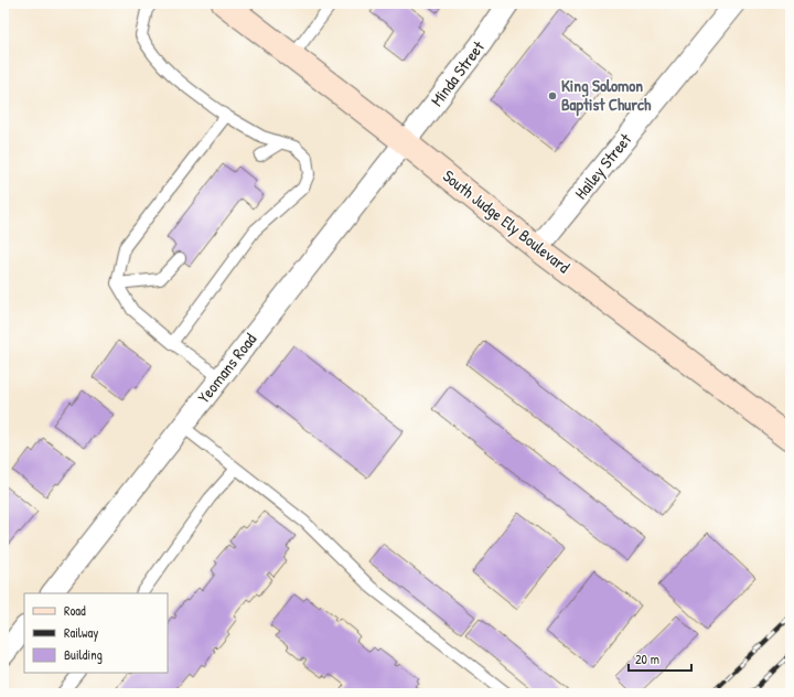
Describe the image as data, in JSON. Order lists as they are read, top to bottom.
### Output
{
  "streets": {
    "main road": ["South Judge Ely Boulevard"],
    "street": ["Minda Street", "Hailey Street", "Yeomans Road"]
  },
  "crossings": [
    ["Minda Street", "South Judge Ely Boulevard"],
    ["Minda Street", "Yeomans Road"],
    ["Hailey Street", "South Judge Ely Boulevard"],
    ["South Judge Ely Boulevard", "Yeomans Road"]
  ],
  "places": ["King Solomon Baptist Church"],
  "legend": ["Road", "Railway", "Building"],
  "scale_bar": "20 m"
}
